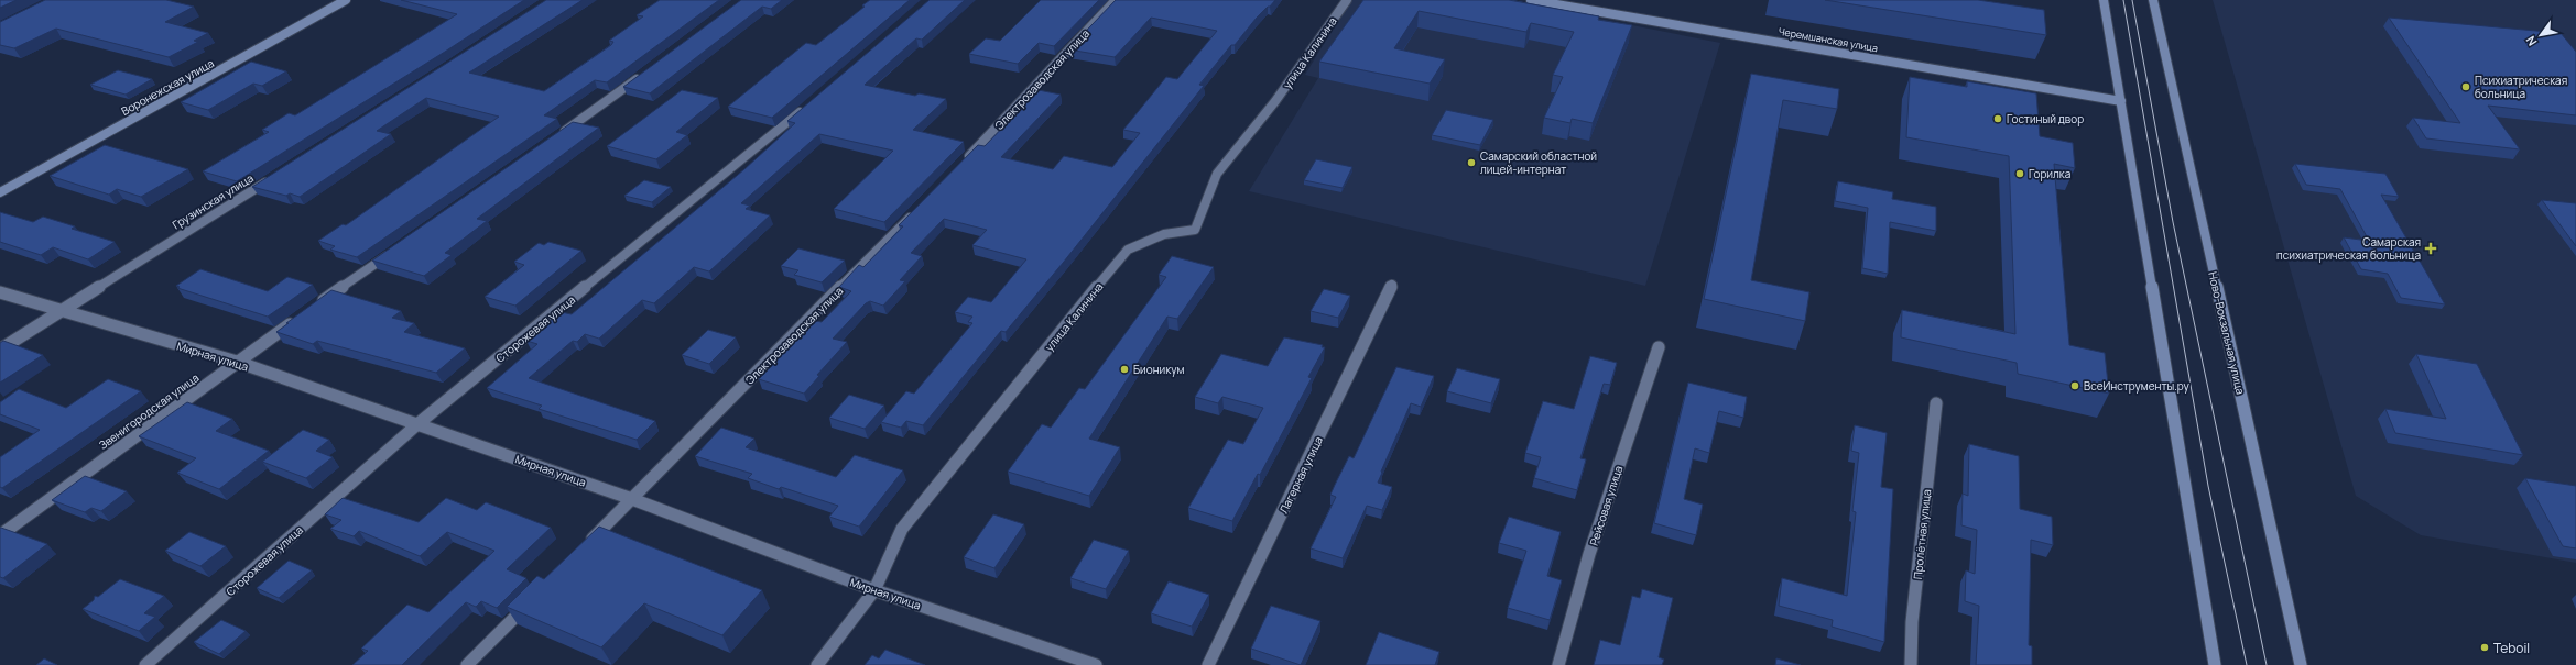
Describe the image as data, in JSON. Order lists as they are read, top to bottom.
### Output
{
  "streets": {
    "main road": ["Черемшанская улица", "Воронежская улица", "Ново-Вокзальная улица"],
    "street": [
      "улица Калинина",
      "Электрозаводская улица",
      "Грузинская улица",
      "Сторожевая улица",
      "Мирная улица",
      "Звенигородская улица",
      "Лагерная улица",
      "Рейсовая улица",
      "Пролётная улица"
    ]
  },
  "crossings": [
    ["улица Калинина", "Мирная улица"],
    ["Электрозаводская улица", "Мирная улица"],
    ["Грузинская улица", "Мирная улица"],
    ["Сторожевая улица", "Мирная улица"],
    ["Мирная улица", "Звенигородская улица"]
  ],
  "places": {
    "other": [
      "Психиатрическая больница",
      "Гостиный двор",
      "Самарский областной лицей-интернат",
      "Горилка",
      "Бионикум",
      "ВсеИнструменты.ру",
      "Teboil"
    ],
    "health": ["Самарская психиатрическая больница"]
  },
  "north": "bottom left"
}
